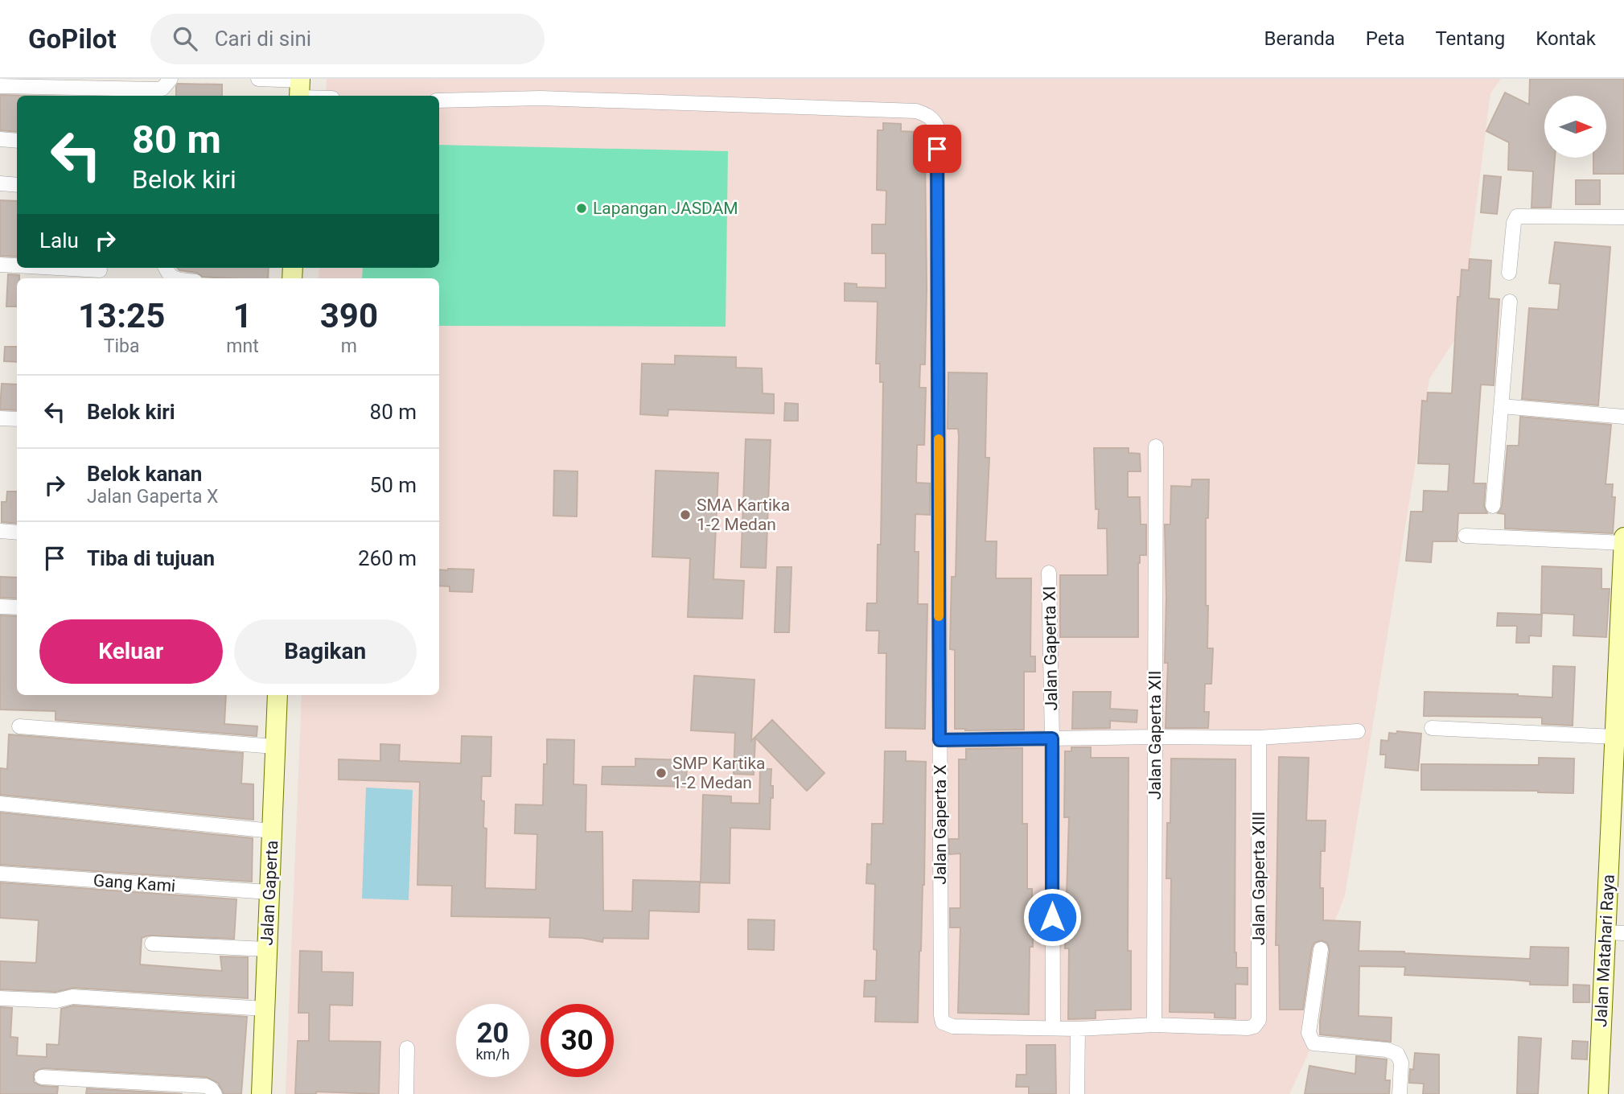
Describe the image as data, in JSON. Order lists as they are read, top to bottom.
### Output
{
  "streets": {
    "street": [
      "Jalan Gaperta XI",
      "Jalan Gaperta XII",
      "Jalan Gaperta X",
      "Jalan Gaperta XIII",
      "Gang Kami",
      "Jalan Gaperta",
      "Jalan Matahari Raya"
    ]
  },
  "crossings": [
    ["Jalan Gaperta XI", "Jalan Gaperta X"],
    ["Jalan Gaperta XII", "Jalan Gaperta XIII"],
    ["Gang Kami", "Jalan Gaperta"]
  ],
  "places": ["Lapangan JASDAM", "SMA Kartika 1-2 Medan", "SMP Kartika 1-2 Medan"],
  "north": "right",
  "page": {
    "header": "GoPilot",
    "search": "Cari di sini",
    "nav": [
      "Beranda",
      "Peta",
      "Tentang",
      "Kontak"
    ],
    "turn": ["80 m", "Belok kiri"],
    "then": "Lalu",
    "eta": [
      "13:25",
      "Tiba",
      "1",
      "mnt",
      "390",
      "m"
    ],
    "list": [
      {
        "name": "Belok kiri",
        "value": "80 m"
      },
      {
        "name": "Belok kanan",
        "note": "Jalan Gaperta X",
        "value": "50 m"
      },
      {
        "name": "Tiba di tujuan",
        "value": "260 m"
      }
    ],
    "buttons": ["Keluar", "Bagikan"],
    "speed": "20 km/h",
    "limit": "30"
  }
}
